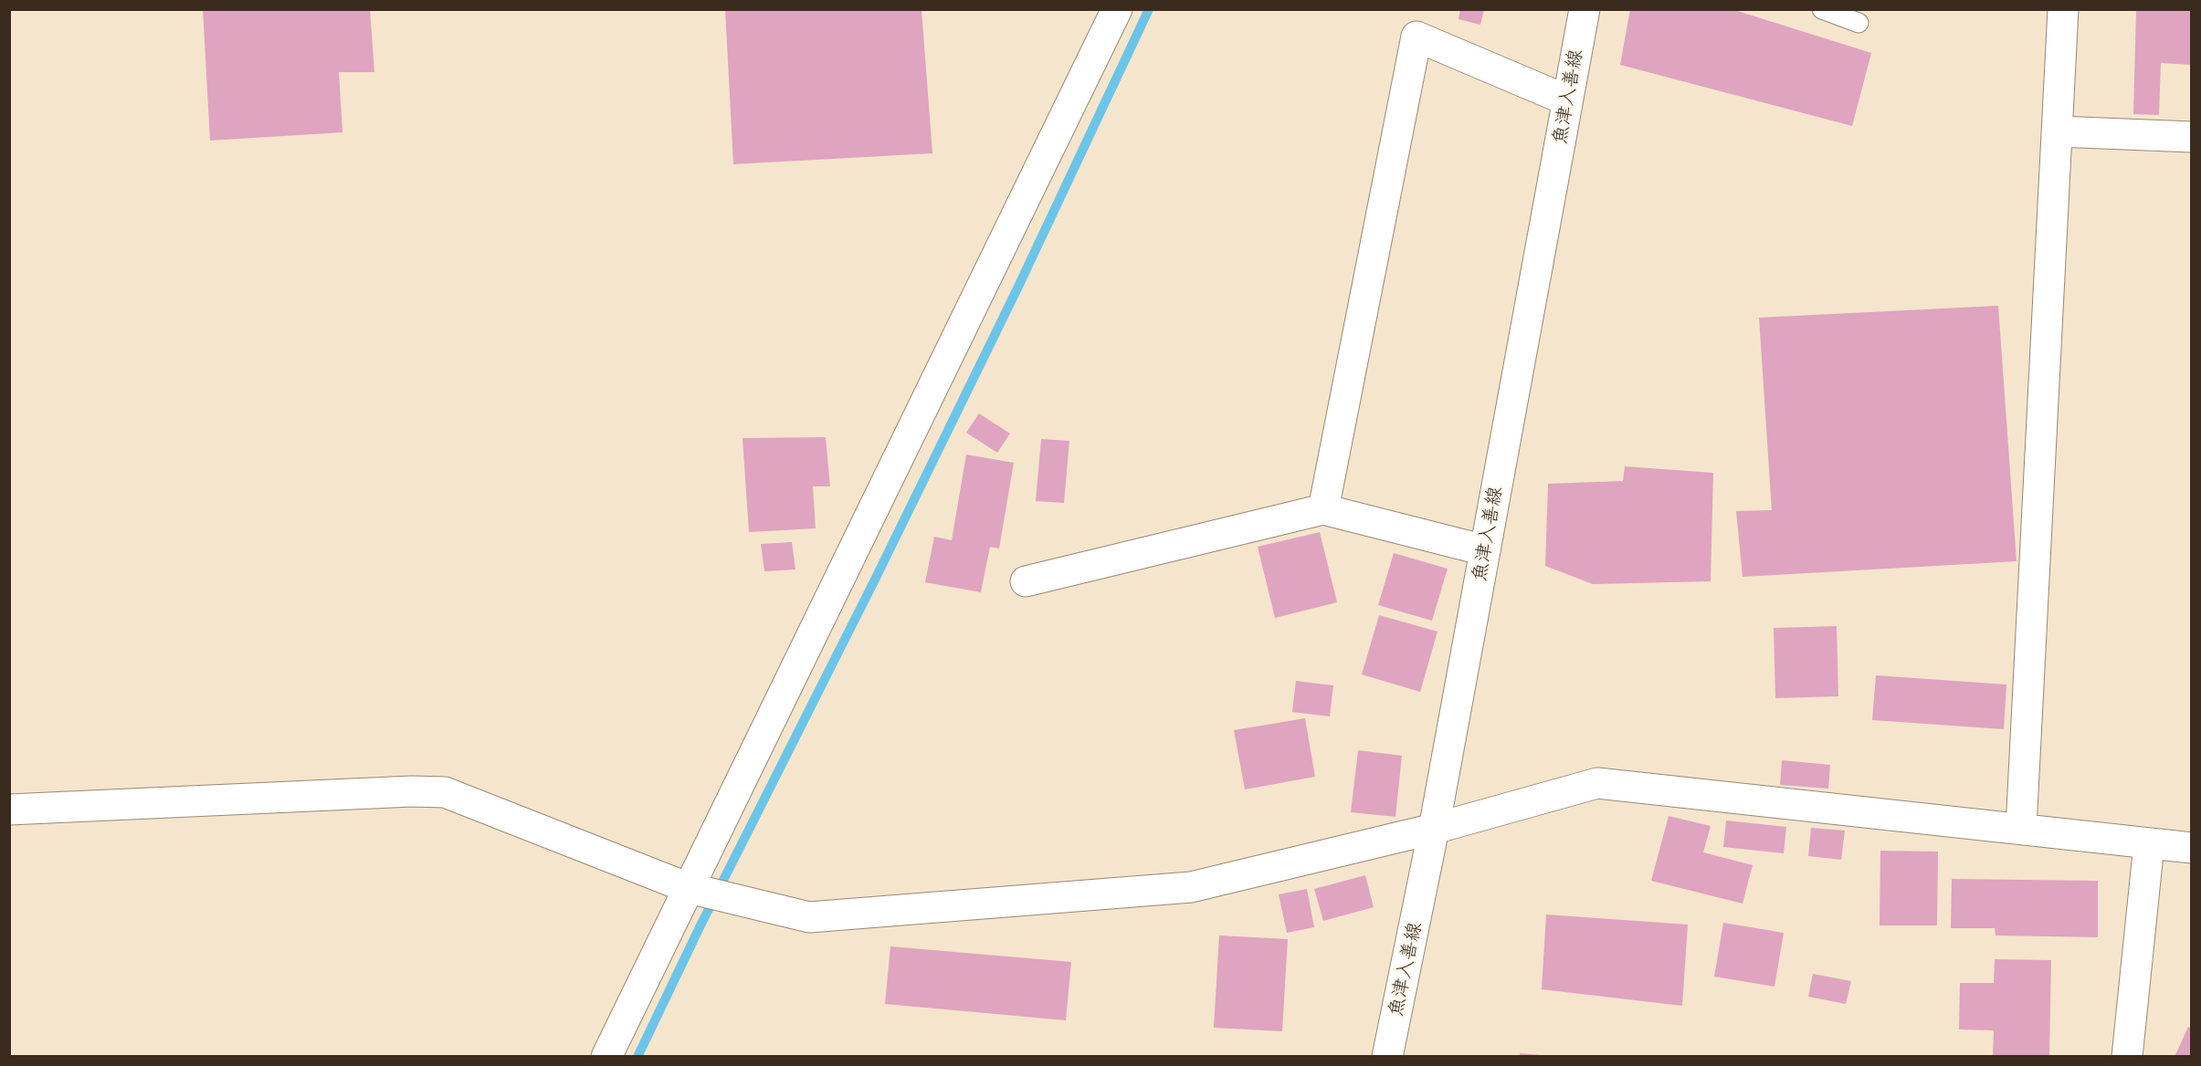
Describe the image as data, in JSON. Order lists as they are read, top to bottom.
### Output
{
  "streets": {
    "street": ["魚津入善線"]
  }
}
